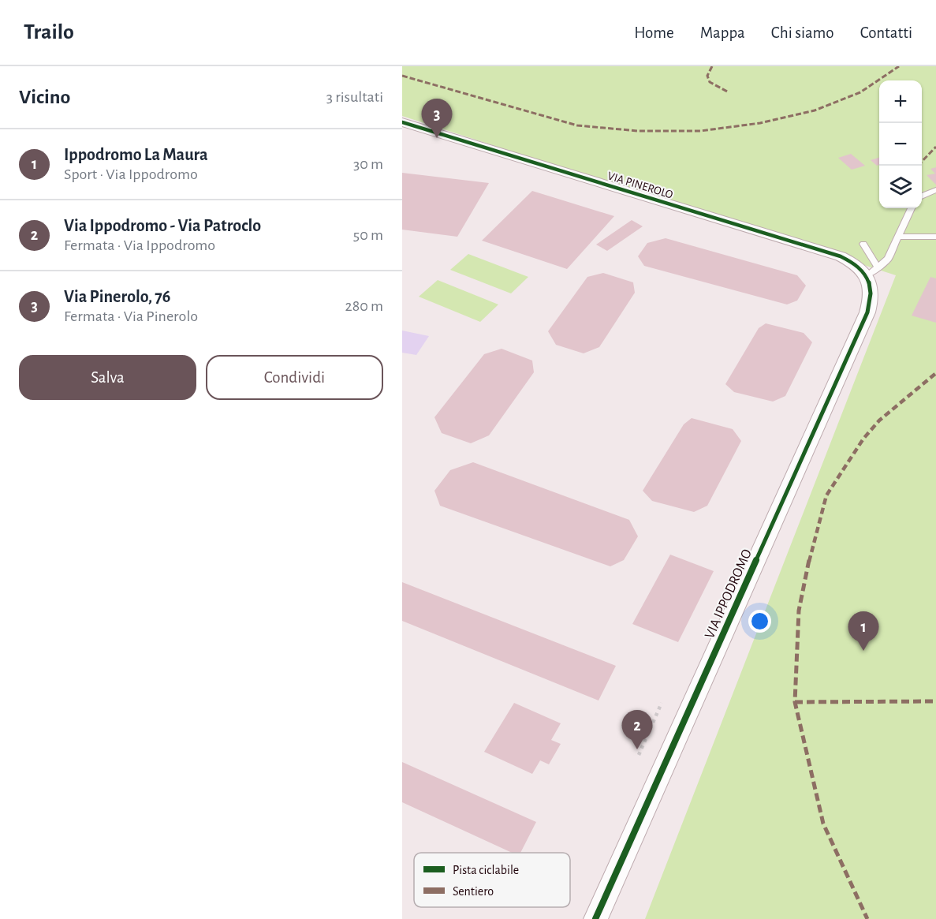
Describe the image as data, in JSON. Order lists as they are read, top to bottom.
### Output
{
  "streets": {
    "street": ["VIA PINEROLO", "VIA IPPODROMO"]
  },
  "crossings": [
    ["VIA PINEROLO", "VIA IPPODROMO"]
  ],
  "legend": ["Pista ciclabile", "Sentiero"],
  "page": {
    "header": "Trailo",
    "nav": [
      "Home",
      "Mappa",
      "Chi siamo",
      "Contatti"
    ],
    "heading": ["Vicino", "3 risultati"],
    "map_buttons": ["+", "−"],
    "pins": ["3", "1", "2"],
    "list": [
      {
        "mark": "1",
        "name": "Ippodromo La Maura",
        "note": "Sport · Via Ippodromo",
        "value": "30 m"
      },
      {
        "mark": "2",
        "name": "Via Ippodromo - Via Patroclo",
        "note": "Fermata · Via Ippodromo",
        "value": "50 m"
      },
      {
        "mark": "3",
        "name": "Via Pinerolo, 76",
        "note": "Fermata · Via Pinerolo",
        "value": "280 m"
      }
    ],
    "buttons": ["Salva", "Condividi"]
  }
}
